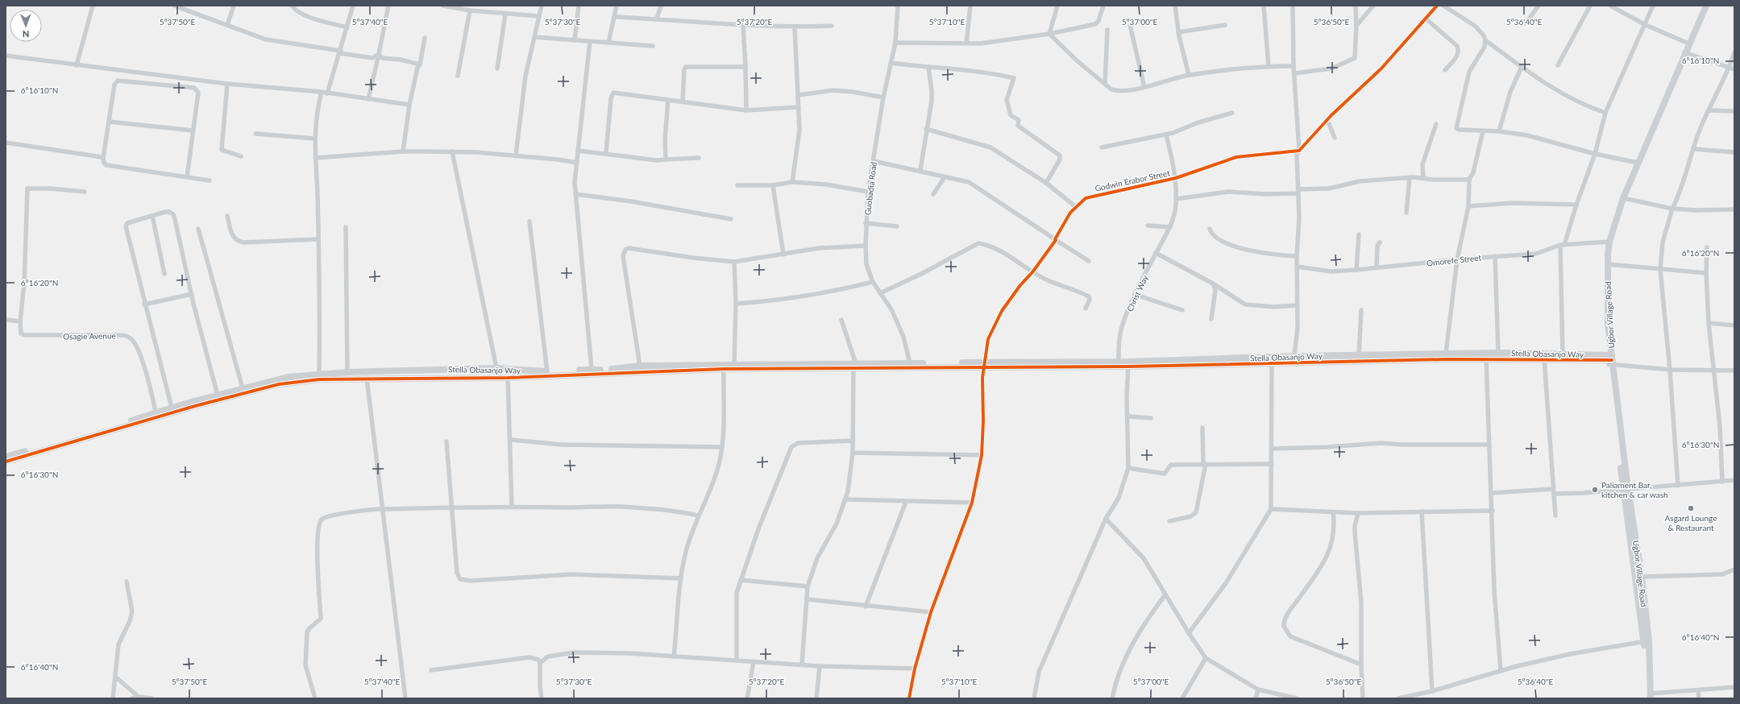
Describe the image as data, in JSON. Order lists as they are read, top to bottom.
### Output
{
  "streets": {
    "street": [
      "Godwin Erabor Street",
      "Guobadia Road",
      "Omorefe Street",
      "Christ Way",
      "Ugbor Village Road",
      "Osagie Avenue",
      "Stella Obasanjo Way"
    ]
  },
  "crossings": [
    ["Godwin Erabor Street", "Christ Way"],
    ["Godwin Erabor Street", "Stella Obasanjo Way"],
    ["Guobadia Road", "Stella Obasanjo Way"],
    ["Omorefe Street", "Ugbor Village Road"],
    ["Christ Way", "Stella Obasanjo Way"],
    ["Ugbor Village Road", "Stella Obasanjo Way"],
    ["Osagie Avenue", "Stella Obasanjo Way"]
  ],
  "places": ["Paliament Bar, kitchen & car wash", "Asgard Lounge & Restaurant"],
  "north": "bottom",
  "coordinates": [
    "5°37'50\"E",
    "5°37'40\"E",
    "5°37'30\"E",
    "5°37'20\"E",
    "5°37'10\"E",
    "5°37'00\"E",
    "5°36'50\"E",
    "5°36'40\"E",
    "6°16'10\"N",
    "6°16'20\"N",
    "6°16'30\"N",
    "6°16'40\"N"
  ]
}
